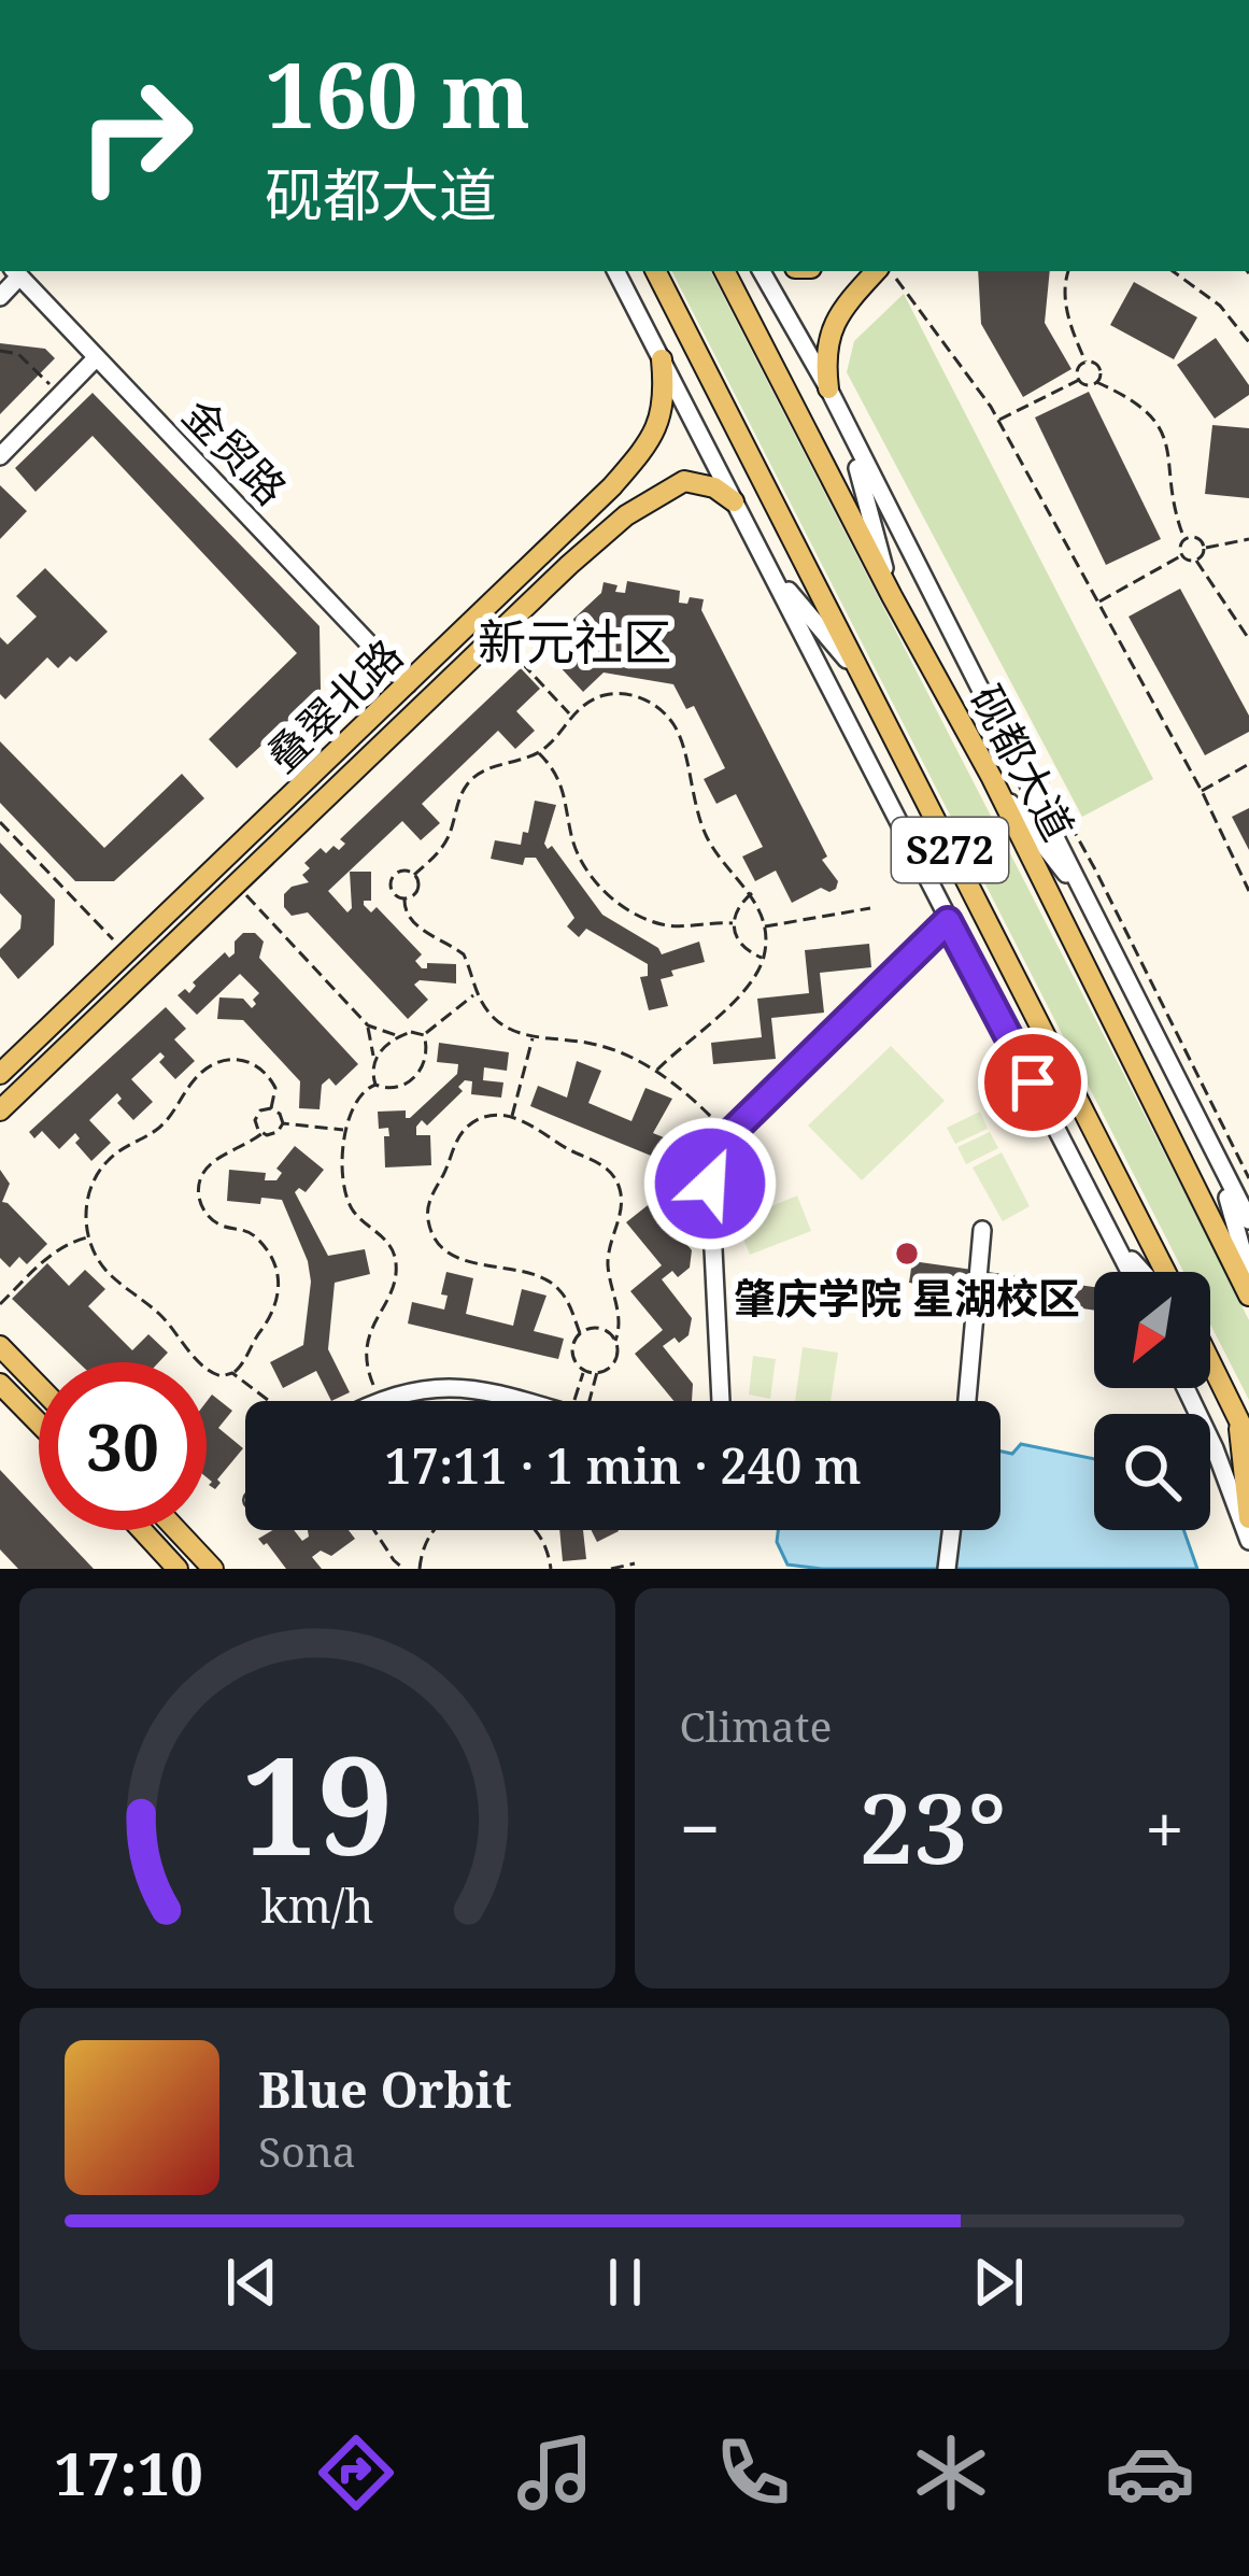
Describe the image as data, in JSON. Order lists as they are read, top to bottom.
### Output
{
  "streets": {
    "main road": ["叠翠北路", "砚都大道", "S272"],
    "street": ["金贸路"]
  },
  "crossings": [
    ["金贸路", "叠翠北路"]
  ],
  "districts": ["新元社区"],
  "places": ["肇庆学院 星湖校区"],
  "north": "bottom left",
  "page": {
    "turn": ["160 m", "砚都大道"],
    "limit": "30",
    "trip": "17:11 · 1 min · 240 m",
    "tile": "Climate",
    "heat": ["−", "23°", "+"],
    "song": ["Blue Orbit", "Sona"],
    "tabs": "17:10",
    "gauge": ["19", "km/h"]
  }
}
